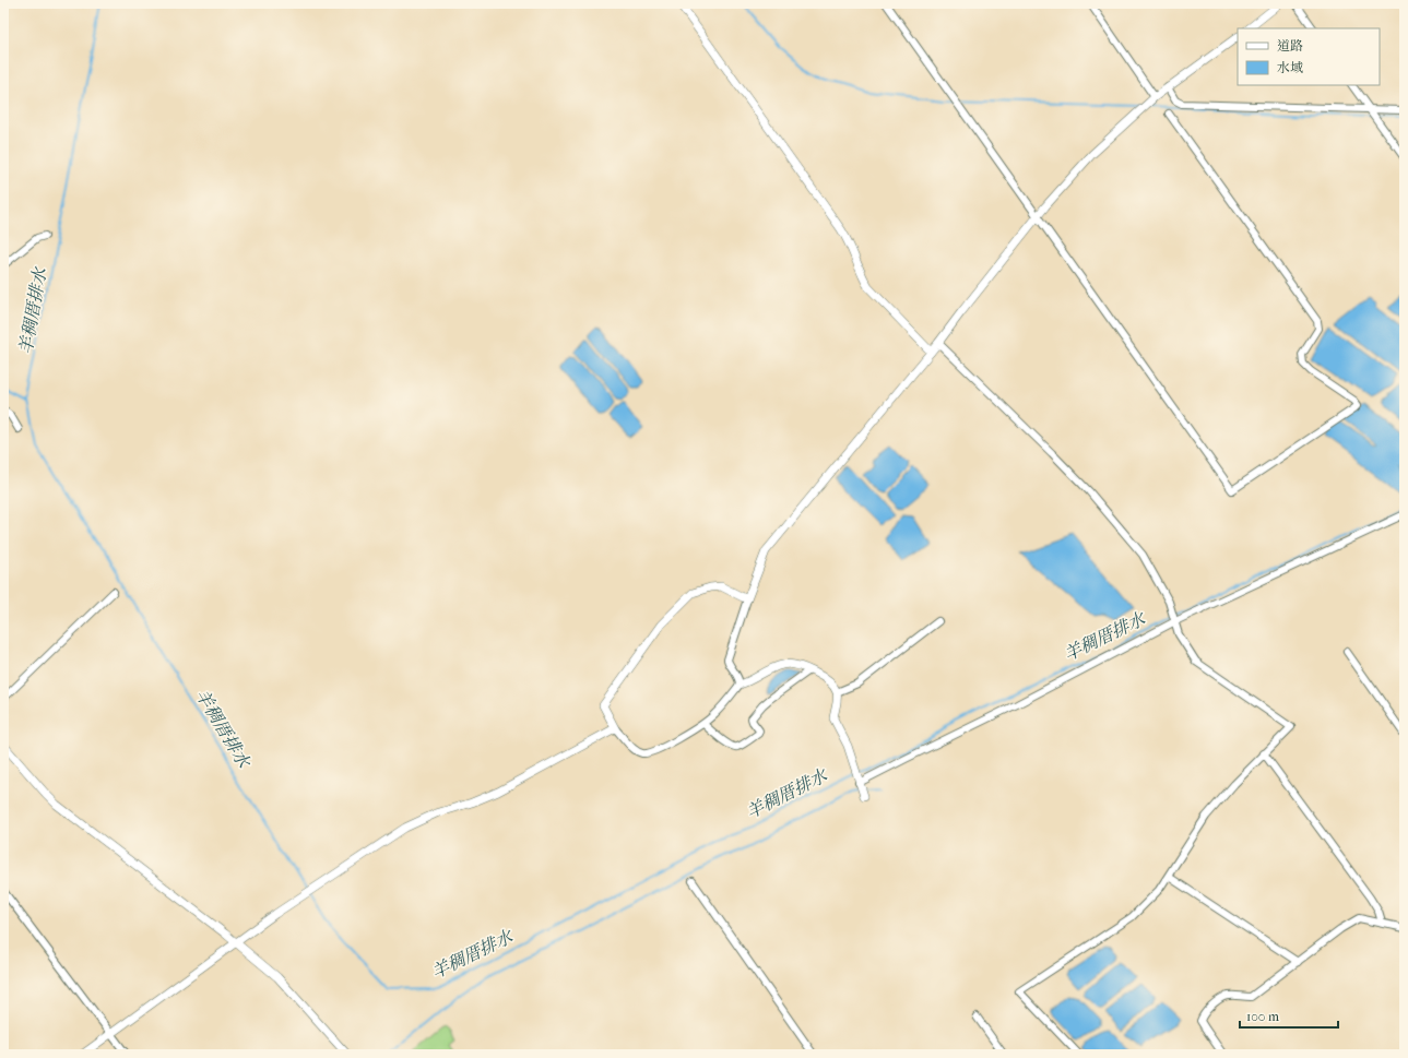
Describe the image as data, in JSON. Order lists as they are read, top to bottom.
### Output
{
  "water": ["羊稠厝排水"],
  "legend": ["道路", "水域"],
  "scale_bar": "100 m"
}
